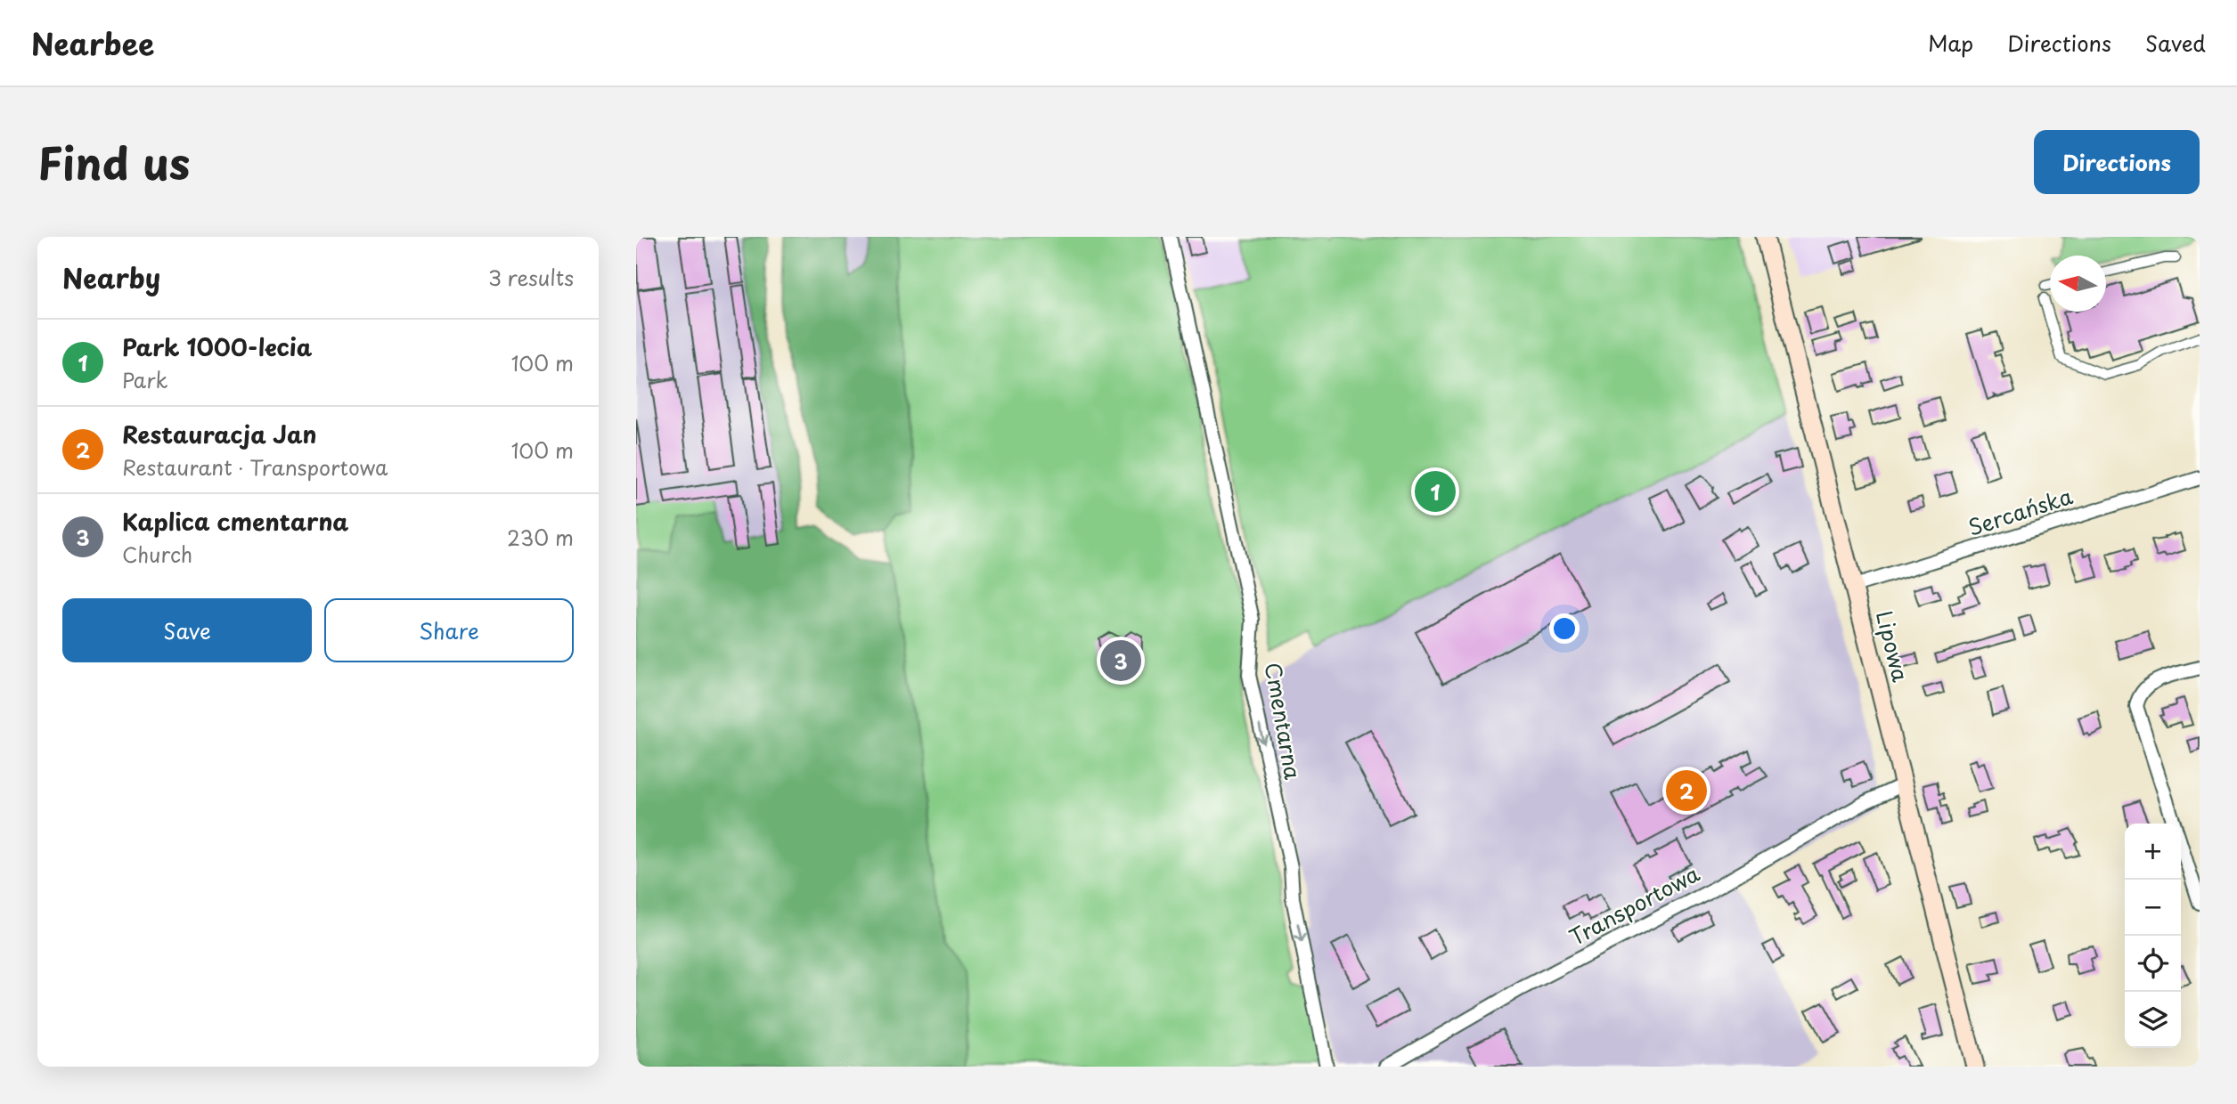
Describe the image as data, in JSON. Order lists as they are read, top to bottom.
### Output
{
  "streets": {
    "main road": ["Lipowa"],
    "street": ["Sercańska", "Cmentarna", "Transportowa"]
  },
  "crossings": [
    ["Sercańska", "Lipowa"],
    ["Lipowa", "Transportowa"]
  ],
  "one_way": ["Cmentarna"],
  "north": "left",
  "page": {
    "header": "Nearbee",
    "nav": ["Map", "Directions", "Saved"],
    "title": "Find us",
    "buttons": [
      "Directions",
      ["Save", "Share"]
    ],
    "heading": ["Nearby", "3 results"],
    "list": [
      {
        "mark": "1",
        "name": "Park 1000-lecia",
        "note": "Park",
        "value": "100 m"
      },
      {
        "mark": "2",
        "name": "Restauracja Jan",
        "note": "Restaurant · Transportowa",
        "value": "100 m"
      },
      {
        "mark": "3",
        "name": "Kaplica cmentarna",
        "note": "Church",
        "value": "230 m"
      }
    ],
    "pins": ["1", "3", "2"],
    "map_buttons": ["+", "−"]
  }
}
